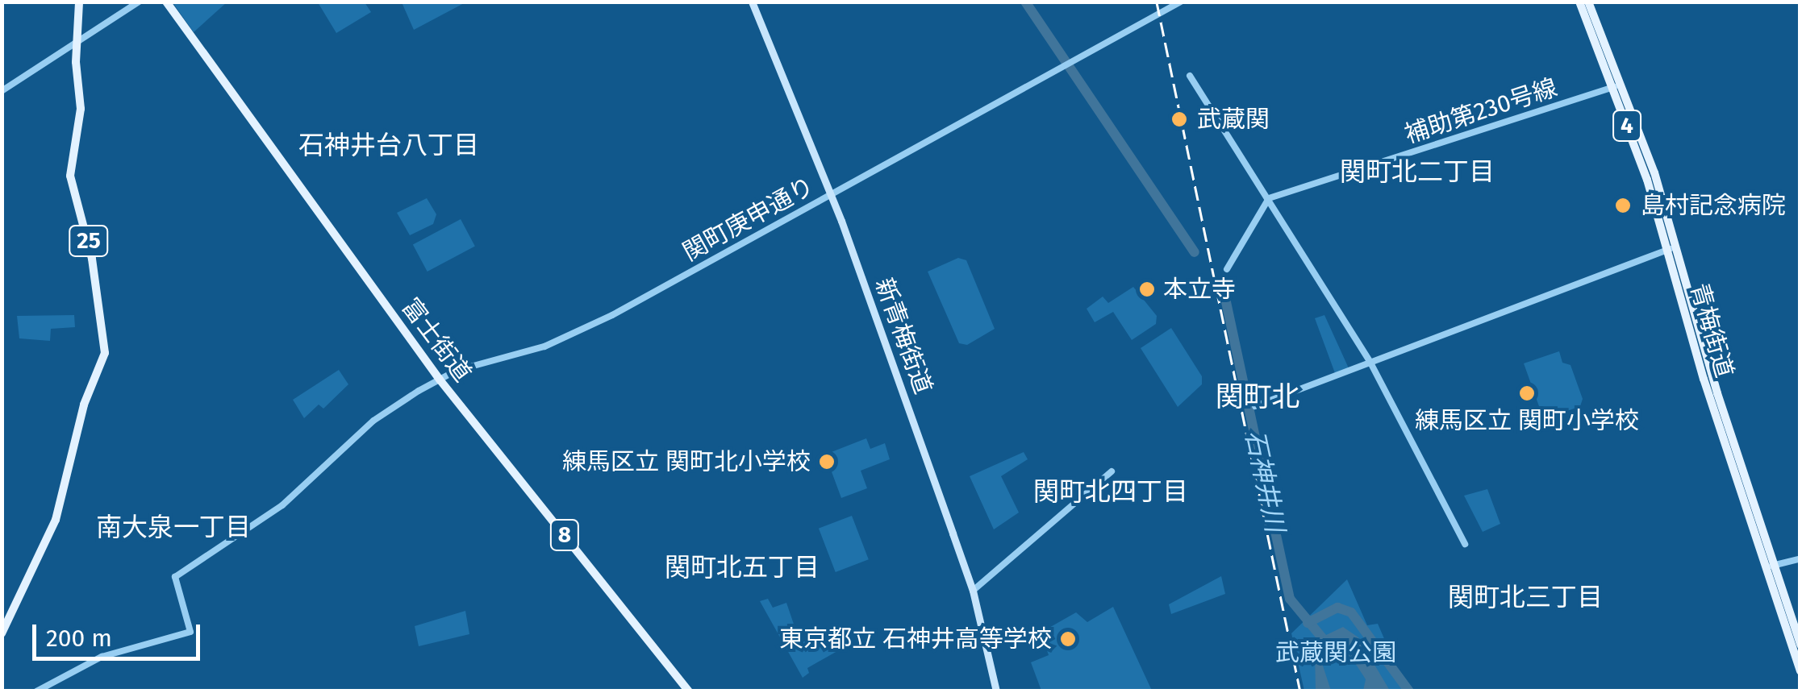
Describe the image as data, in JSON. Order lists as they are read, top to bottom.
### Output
{
  "streets": {
    "main road": [
      "4",
      "25",
      "青梅街道",
      "新青梅街道",
      "富士街道",
      "8"
    ],
    "street": ["補助第230号線", "関町庚申通り"]
  },
  "crossings": [
    ["補助第230号線", "青梅街道"],
    ["関町庚申通り", "新青梅街道"],
    ["関町庚申通り", "富士街道"]
  ],
  "districts": [
    "石神井台八丁目",
    "関町北二丁目",
    "関町北",
    "関町北四丁目",
    "南大泉一丁目",
    "関町北五丁目",
    "関町北三丁目"
  ],
  "water": ["石神井川"],
  "parks": ["武蔵関公園"],
  "places": [
    "武蔵関",
    "島村記念病院",
    "本立寺",
    "練馬区立 関町小学校",
    "練馬区立 関町北小学校",
    "東京都立 石神井高等学校"
  ],
  "scale_bar": "200 m"
}
